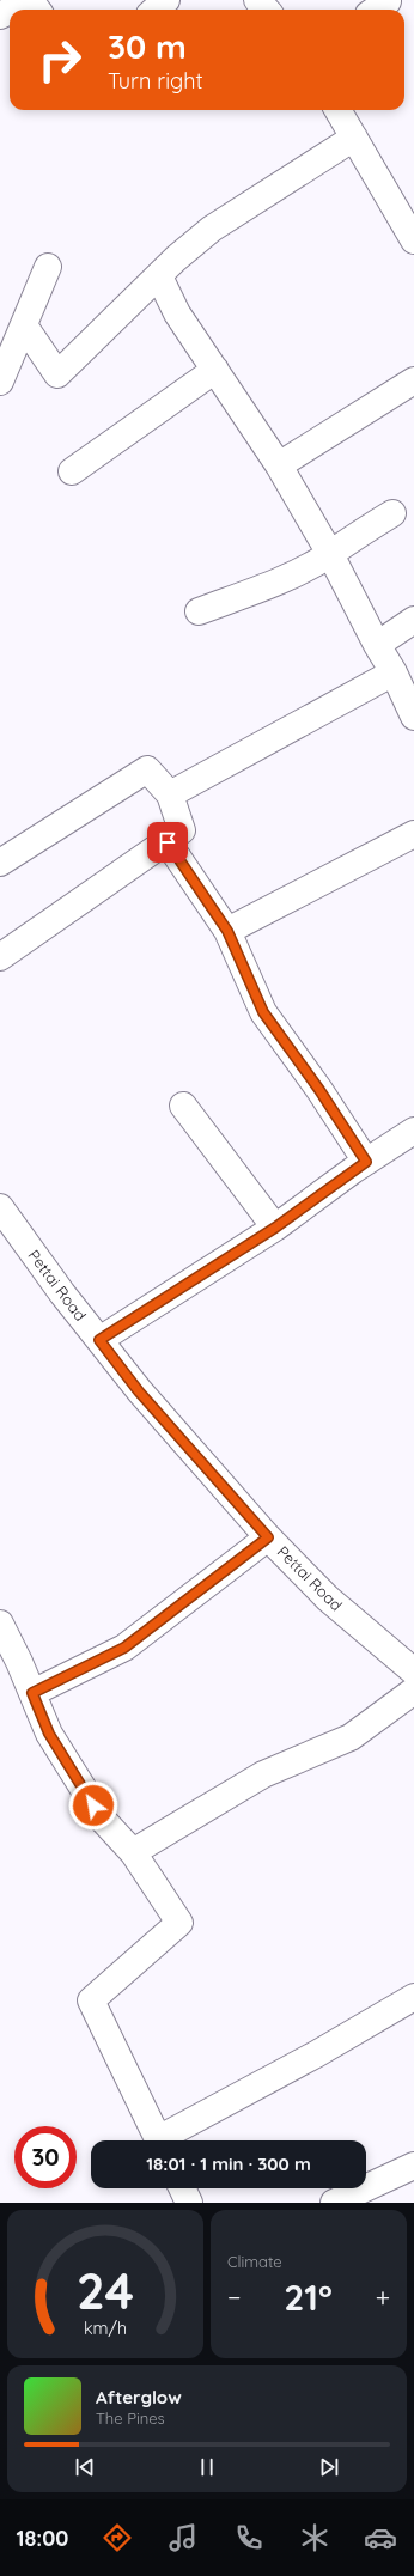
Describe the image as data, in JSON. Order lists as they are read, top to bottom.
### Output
{
  "streets": {
    "street": ["Pettai Road"]
  },
  "page": {
    "turn": ["30 m", "Turn right"],
    "limit": "30",
    "trip": "18:01 · 1 min · 300 m",
    "tile": "Climate",
    "heat": ["−", "21°", "+"],
    "song": ["Afterglow", "The Pines"],
    "tabs": "18:00",
    "gauge": ["24", "km/h"]
  }
}
